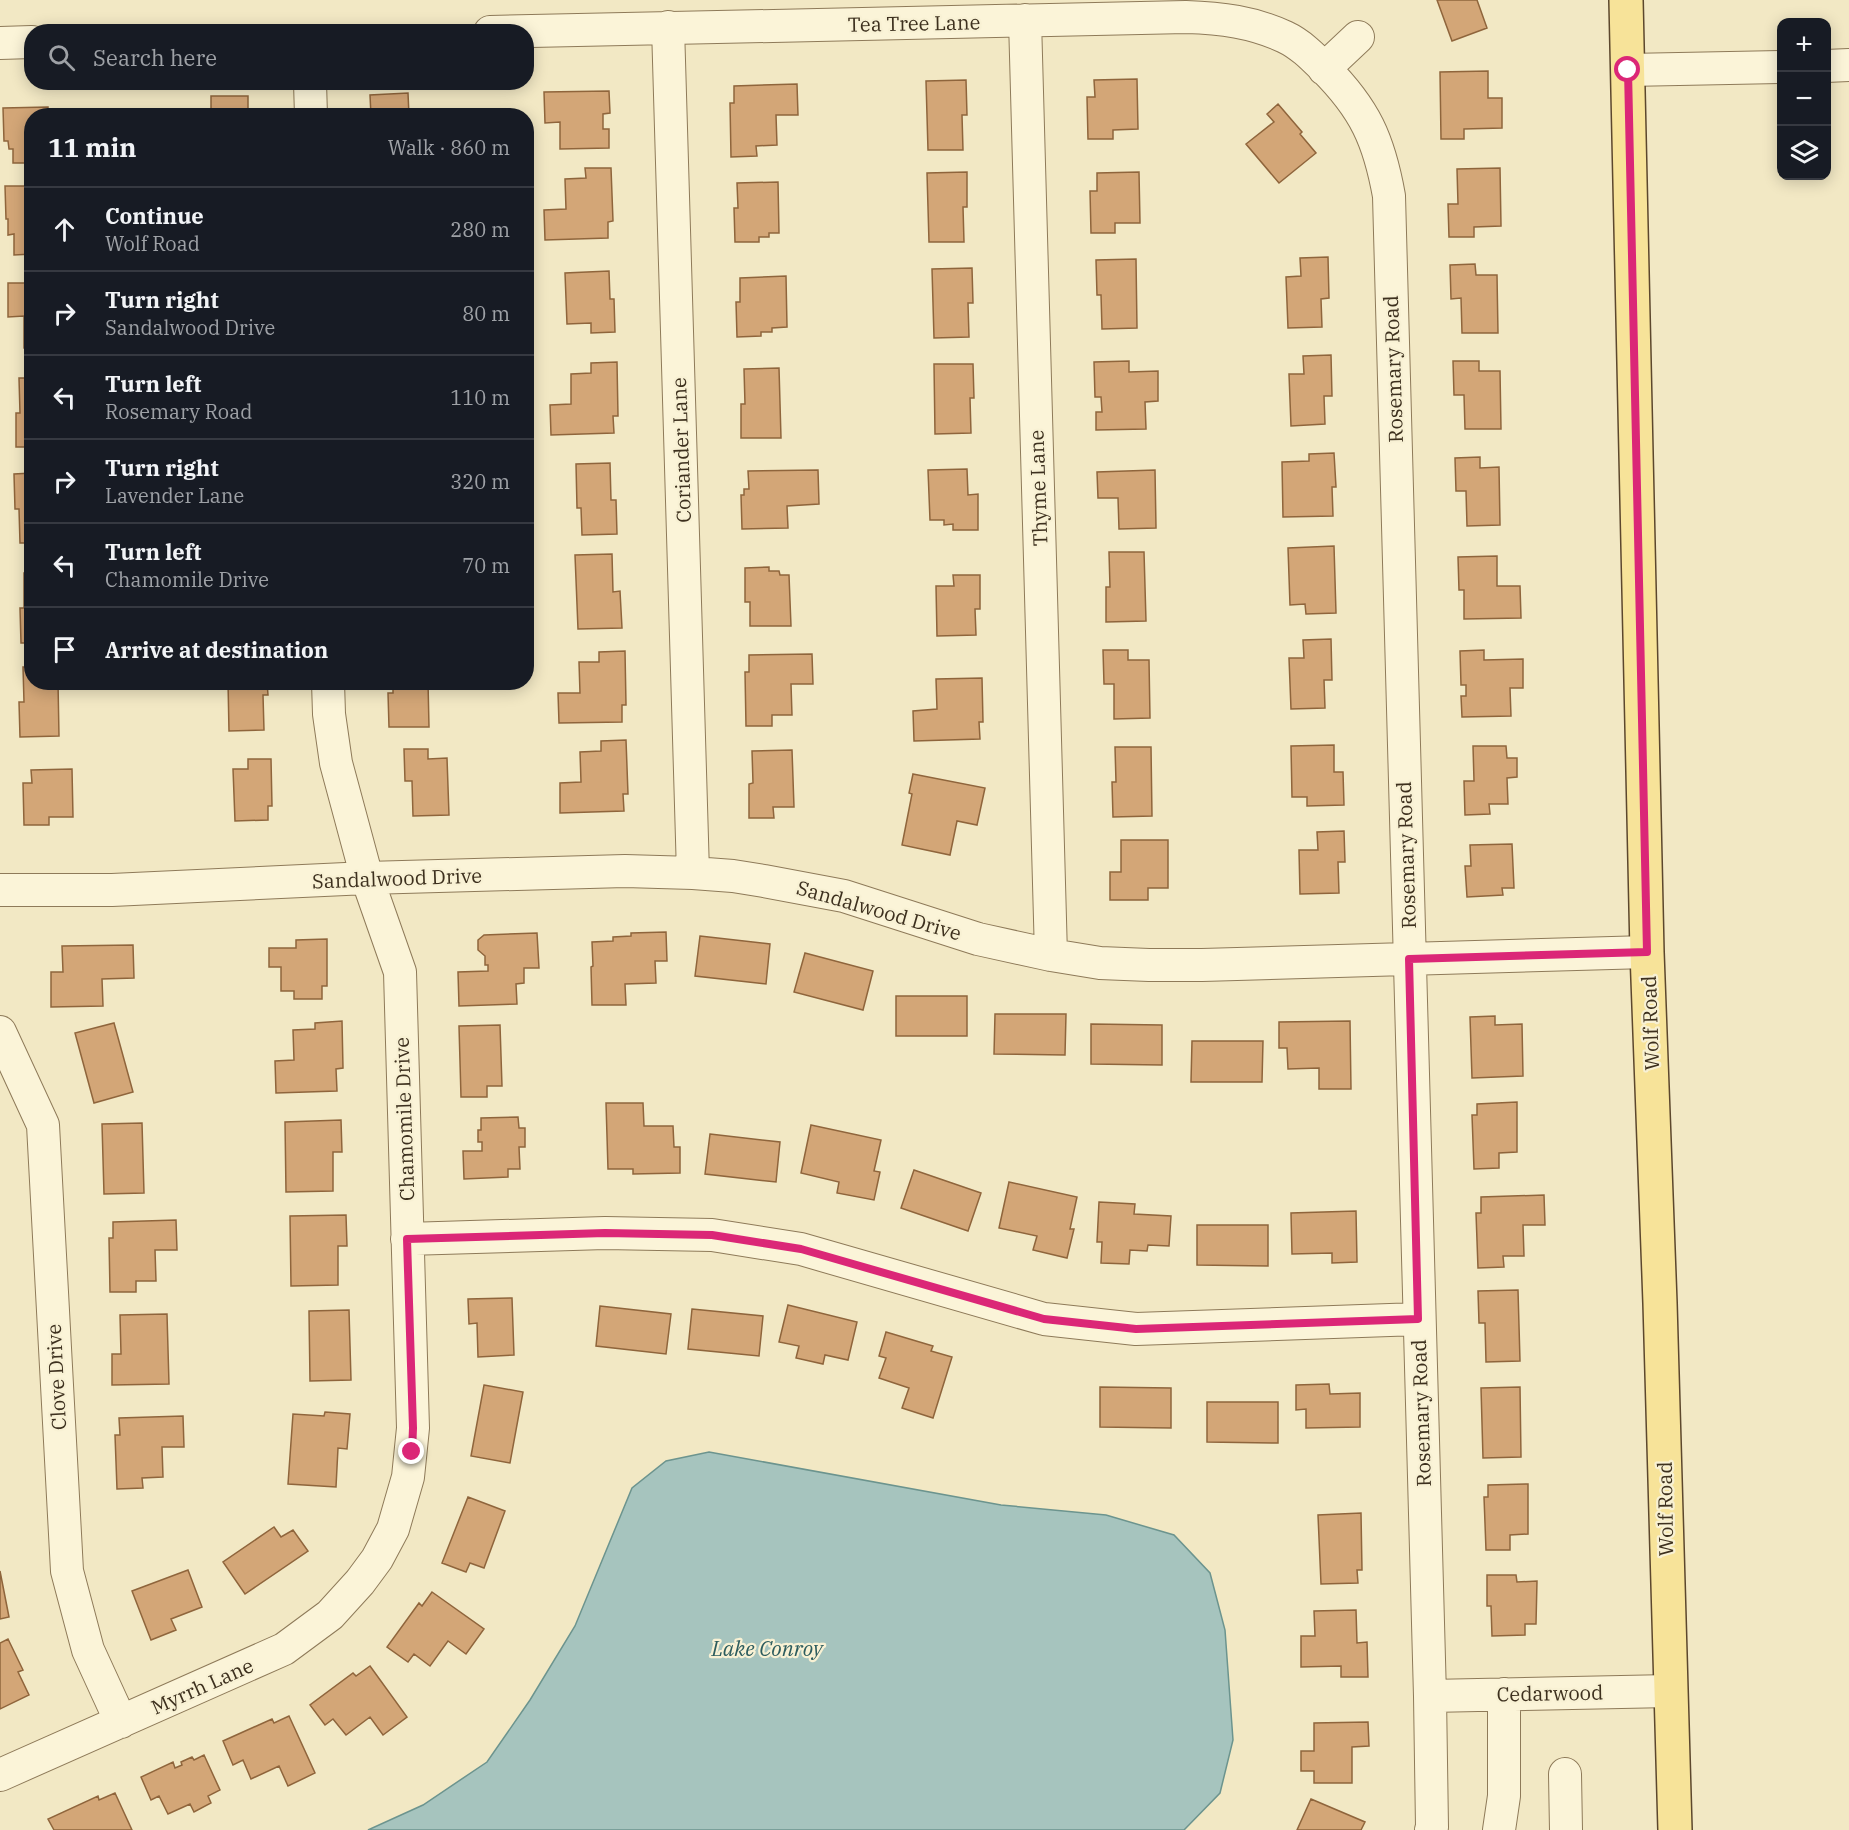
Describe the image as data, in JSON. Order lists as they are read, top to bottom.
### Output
{
  "streets": {
    "main road": ["Wolf Road"],
    "street": [
      "Tea Tree Lane",
      "Rosemary Road",
      "Coriander Lane",
      "Thyme Lane",
      "Sandalwood Drive",
      "Chamomile Drive",
      "Clove Drive",
      "Myrrh Lane",
      "Cedarwood"
    ]
  },
  "crossings": [
    ["Tea Tree Lane", "Rosemary Road"],
    ["Tea Tree Lane", "Coriander Lane"],
    ["Tea Tree Lane", "Thyme Lane"],
    ["Rosemary Road", "Sandalwood Drive"],
    ["Rosemary Road", "Cedarwood"],
    ["Coriander Lane", "Sandalwood Drive"],
    ["Thyme Lane", "Sandalwood Drive"],
    ["Sandalwood Drive", "Wolf Road"],
    ["Sandalwood Drive", "Chamomile Drive"],
    ["Wolf Road", "Cedarwood"],
    ["Chamomile Drive", "Myrrh Lane"],
    ["Clove Drive", "Myrrh Lane"]
  ],
  "water": ["Lake Conroy"],
  "page": {
    "map_buttons": ["+", "−"],
    "search": "Search here",
    "heading": ["11 min", "Walk · 860 m"],
    "list": [
      ["Continue", "Wolf Road", "280 m"],
      ["Turn right", "Sandalwood Drive", "80 m"],
      ["Turn left", "Rosemary Road", "110 m"],
      ["Turn right", "Lavender Lane", "320 m"],
      ["Turn left", "Chamomile Drive", "70 m"],
      "Arrive at destination"
    ]
  }
}
